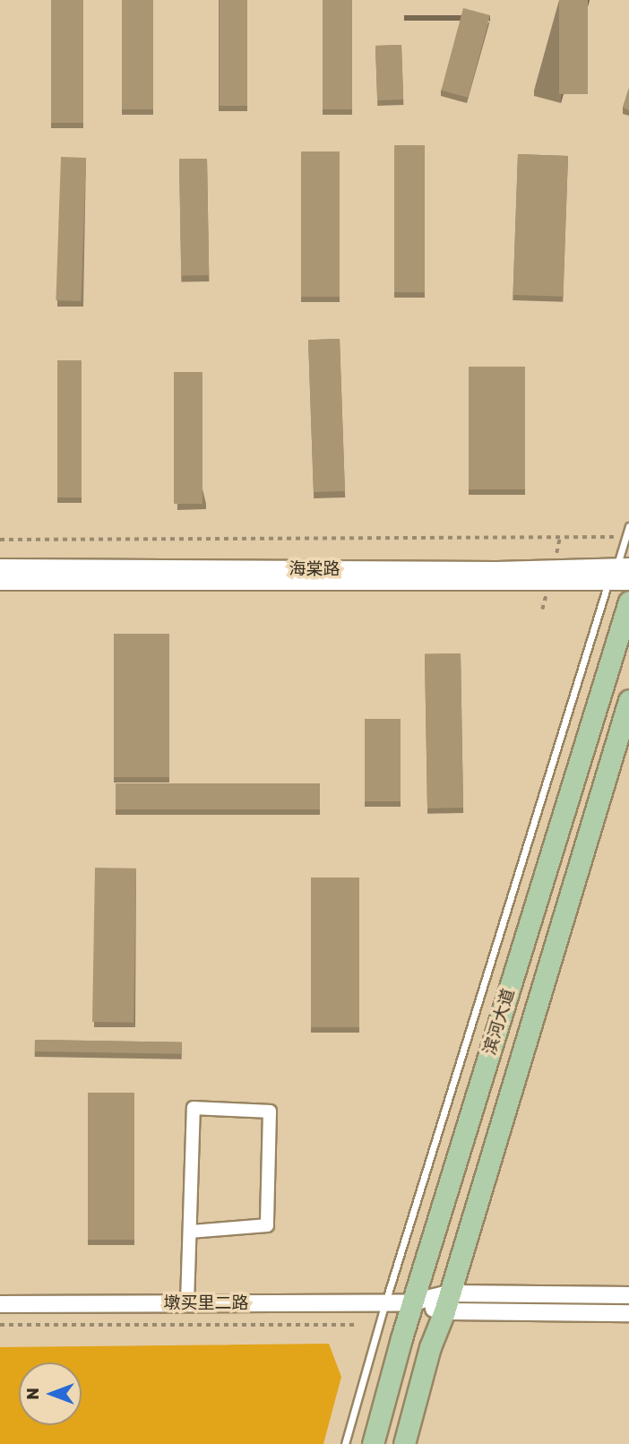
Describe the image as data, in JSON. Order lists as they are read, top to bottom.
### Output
{
  "streets": {
    "main road": ["滨河大道"],
    "street": ["海棠路", "墩买里二路"]
  },
  "crossings": [
    ["滨河大道", "墩买里二路"]
  ],
  "north": "left"
}
